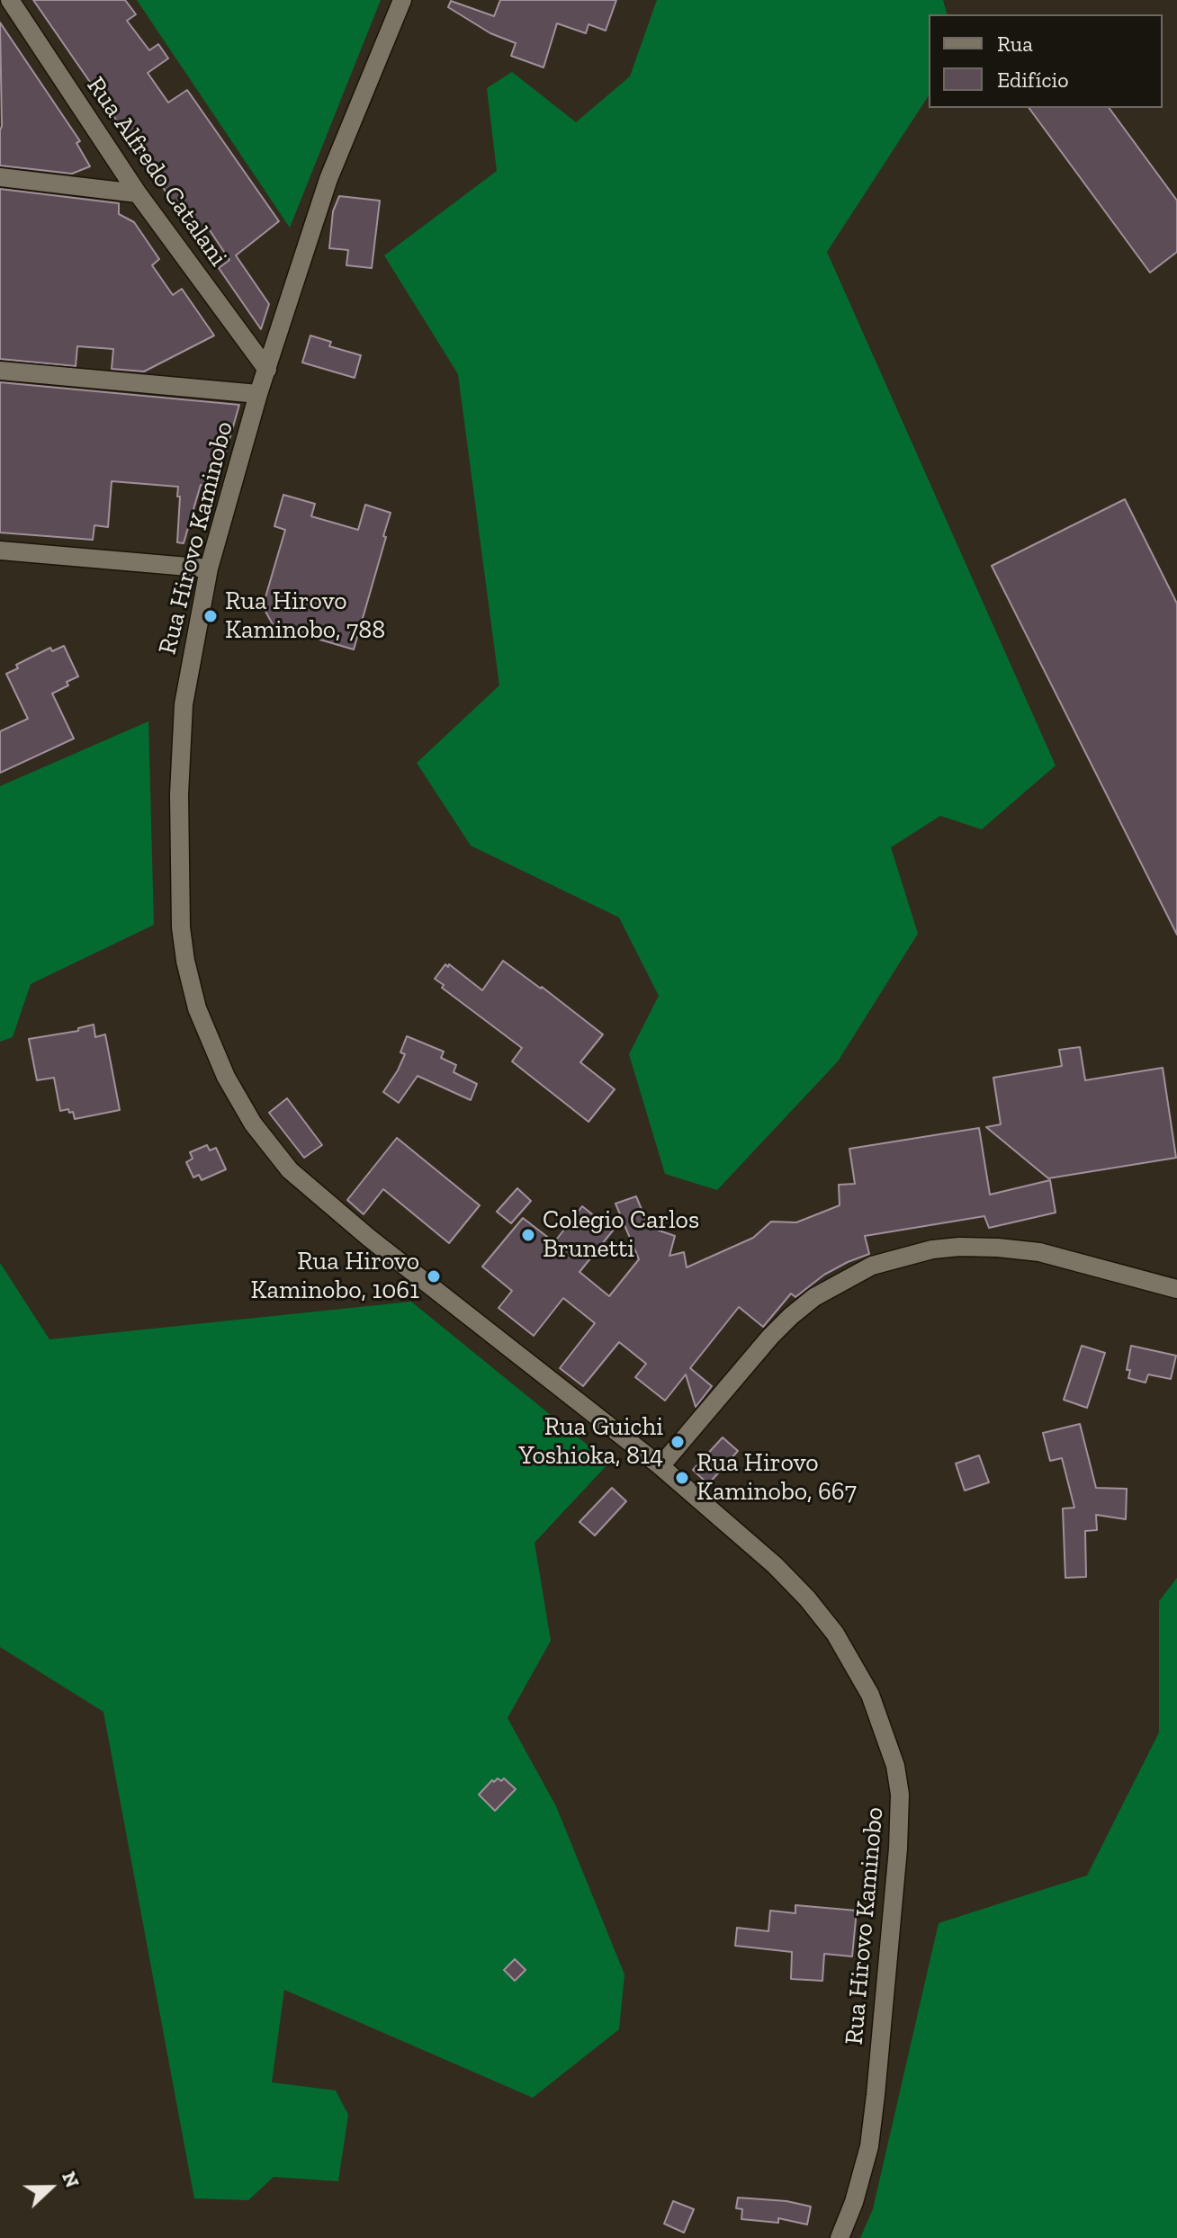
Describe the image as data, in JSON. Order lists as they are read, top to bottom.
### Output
{
  "streets": {
    "street": ["Rua Alfredo Catalani", "Rua Hirovo Kaminobo"]
  },
  "crossings": [
    ["Rua Alfredo Catalani", "Rua Hirovo Kaminobo"]
  ],
  "places": [
    "Rua Hirovo Kaminobo, 788",
    "Colegio Carlos Brunetti",
    "Rua Hirovo Kaminobo, 1061",
    "Rua Guichi Yoshioka, 814",
    "Rua Hirovo Kaminobo, 667"
  ],
  "legend": ["Rua", "Edifício"],
  "north": "right"
}
